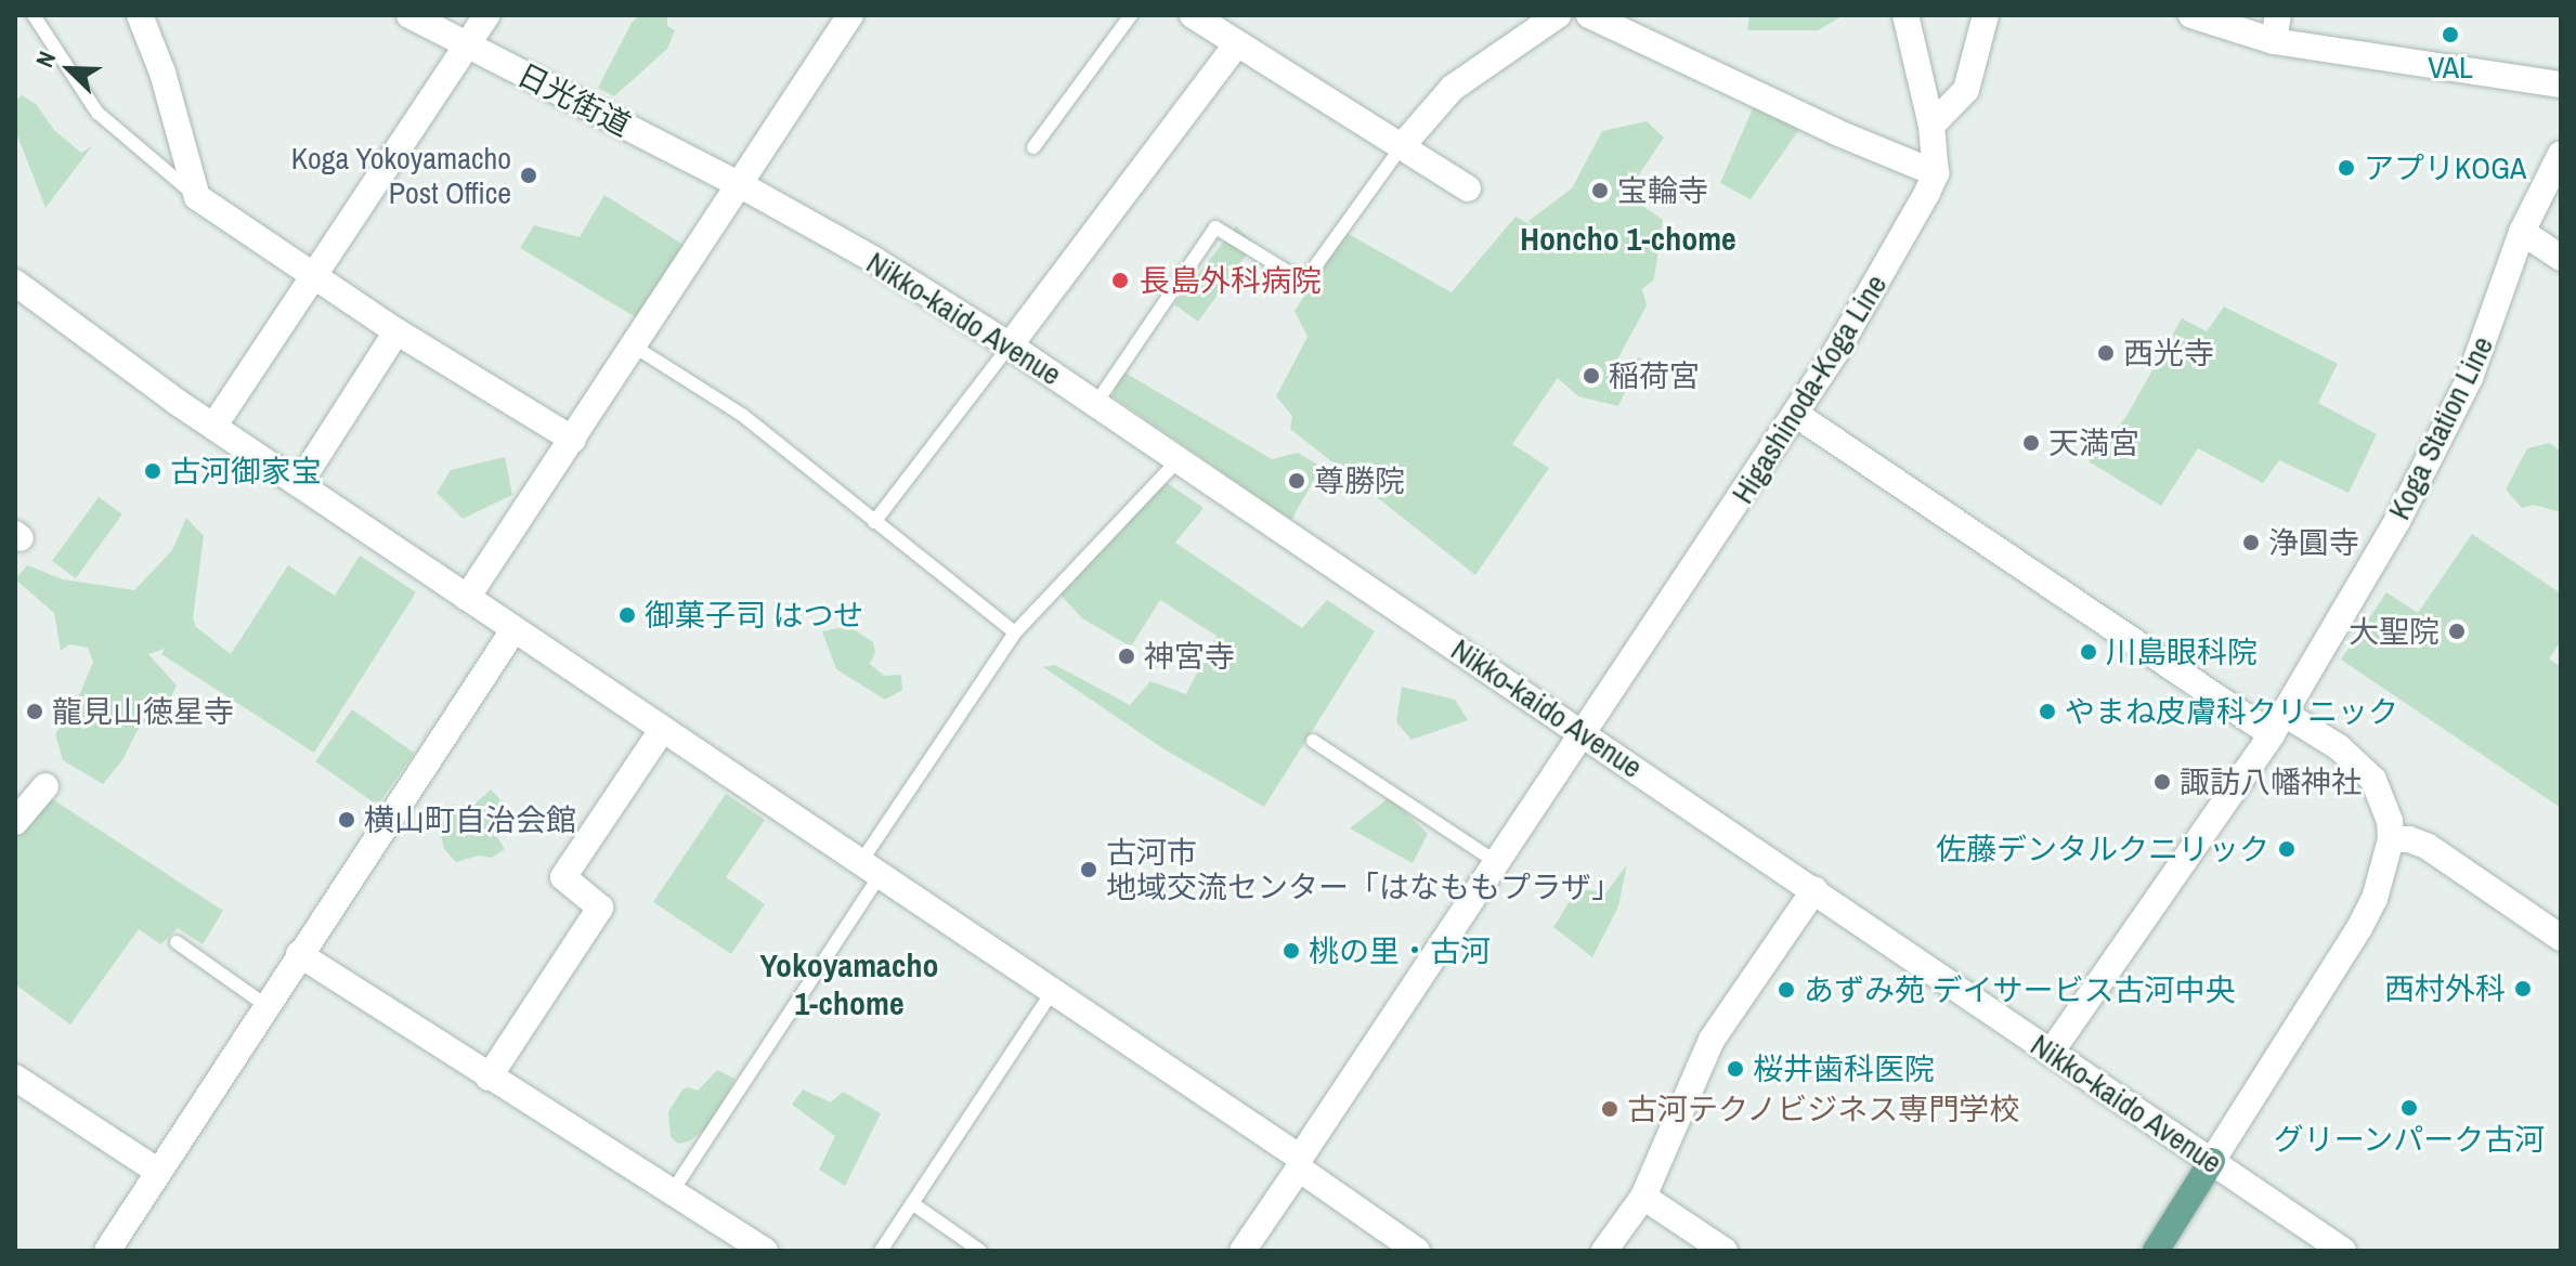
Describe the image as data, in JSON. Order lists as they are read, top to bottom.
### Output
{
  "streets": {
    "street": [
      "日光街道",
      "Nikko-kaido Avenue",
      "Higashinoda-Koga Line",
      "Koga Station Line"
    ]
  },
  "crossings": [
    ["日光街道", "Nikko-kaido Avenue"],
    ["Nikko-kaido Avenue", "Higashinoda-Koga Line"],
    ["Nikko-kaido Avenue", "Koga Station Line"]
  ],
  "districts": ["Honcho 1-chome", "Yokoyamacho 1-chome"],
  "places": [
    "VAL",
    "アプリKOGA",
    "Koga Yokoyamacho Post Office",
    "宝輪寺",
    "長島外科病院",
    "西光寺",
    "稲荷宮",
    "天満宮",
    "古河御家宝",
    "尊勝院",
    "浄圓寺",
    "御菓子司 はつせ",
    "大聖院",
    "川島眼科院",
    "神宮寺",
    "龍見山徳星寺",
    "やまね皮膚科クリニック",
    "諏訪八幡神社",
    "横山町自治会館",
    "佐藤デンタルクニリック",
    "古河市 地域交流センター「はなももプラザ」",
    "桃の里・古河",
    "西村外科",
    "あずみ苑 デイサービス古河中央",
    "桜井歯科医院",
    "グリーンパーク古河",
    "古河テクノビジネス専門学校"
  ],
  "north": "top left"
}
